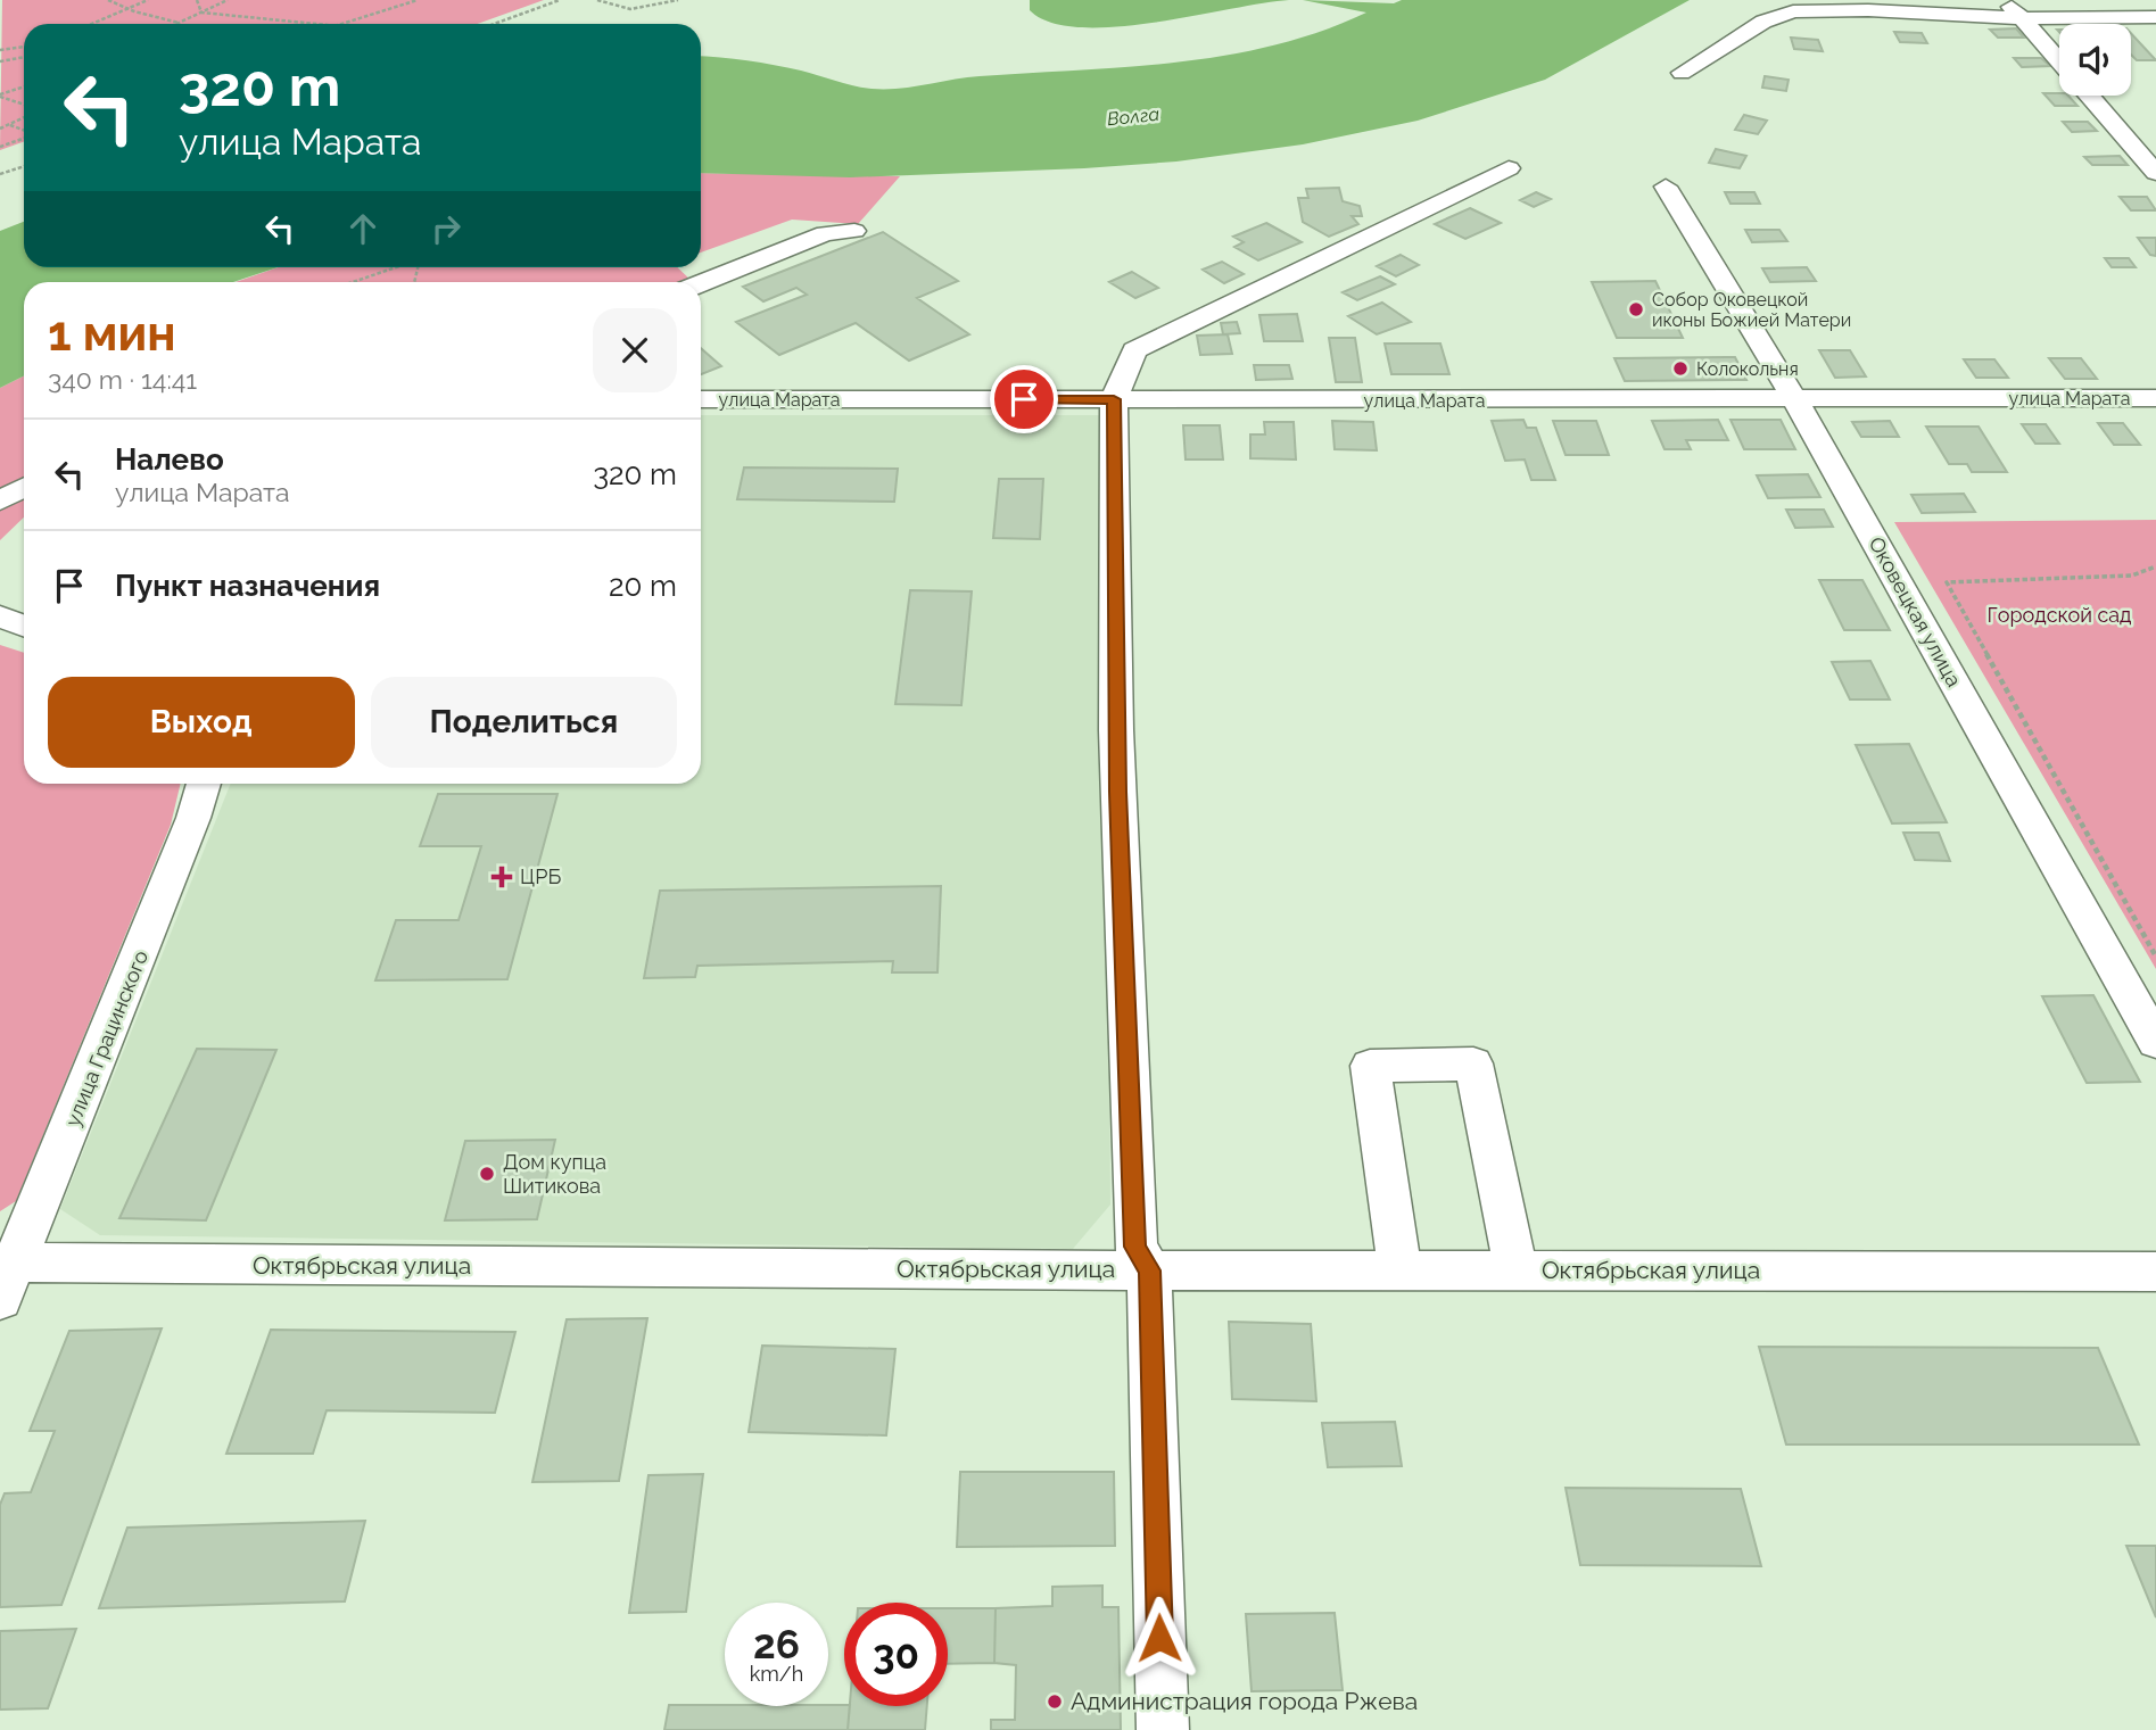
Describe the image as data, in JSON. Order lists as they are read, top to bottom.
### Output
{
  "streets": {
    "street": [
      "улица Марата",
      "Оковецкая улица",
      "улица Грацинского",
      "Октябрьская улица"
    ]
  },
  "crossings": [
    ["улица Марата", "Оковецкая улица"],
    ["улица Грацинского", "Октябрьская улица"]
  ],
  "water": ["Волга"],
  "parks": ["Городской сад"],
  "places": {
    "other": [
      "Собор Оковецкой иконы Божией Матери",
      "Колокольня",
      "Дом купца Шитикова",
      "Администрация города Ржева"
    ],
    "health": ["ЦРБ"]
  },
  "page": {
    "turn": ["320 m", "улица Марата"],
    "heading": ["1 мин", "340 m · 14:41"],
    "list": [
      {
        "name": "Налево",
        "note": "улица Марата",
        "value": "320 m"
      },
      {
        "name": "Пункт назначения",
        "value": "20 m"
      }
    ],
    "buttons": ["Выход", "Поделиться"],
    "speed": "26 km/h",
    "limit": "30"
  }
}
